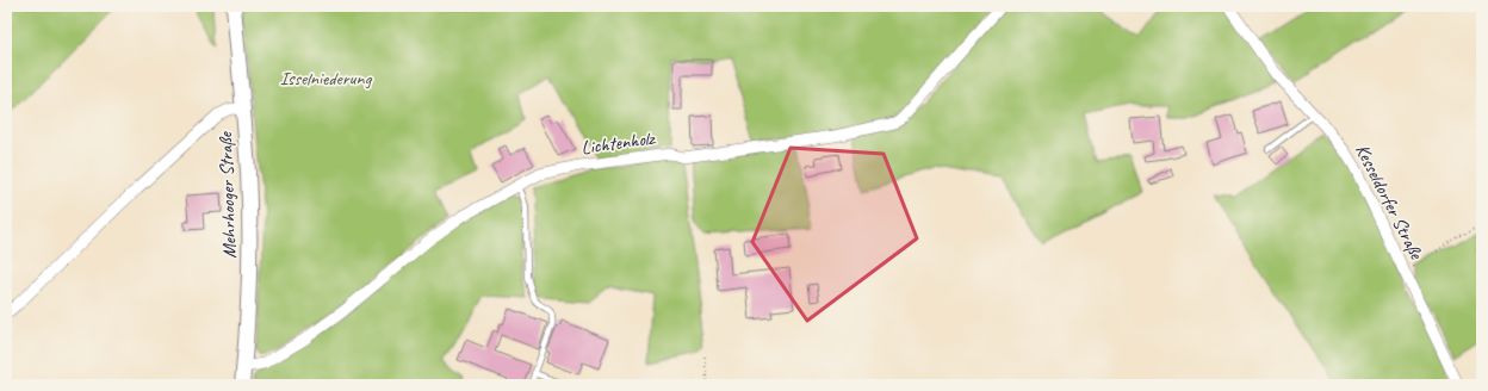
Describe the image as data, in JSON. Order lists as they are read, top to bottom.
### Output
{
  "streets": {
    "main road": ["Mehrhooger Straße"],
    "street": ["Lichtenholz", "Kesseldorfer Straße"]
  },
  "crossings": [
    ["Lichtenholz", "Mehrhooger Straße"]
  ],
  "parks": ["Isselniederung"]
}
